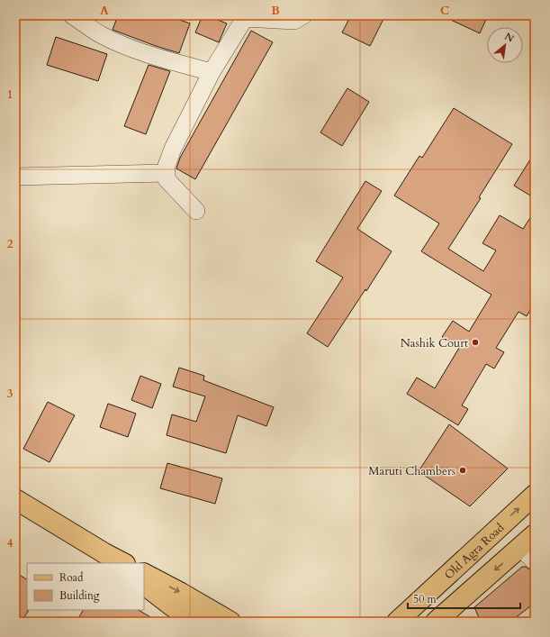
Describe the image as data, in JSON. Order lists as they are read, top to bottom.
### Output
{
  "streets": {
    "main road": ["Old Agra Road"]
  },
  "places": ["Nashik Court", "Maruti Chambers"],
  "legend": ["Road", "Building"],
  "scale_bar": "50 m",
  "north": "top right",
  "grid": {
    "columns": ["A", "B", "C"],
    "rows": [
      "1",
      "2",
      "3",
      "4"
    ]
  }
}
